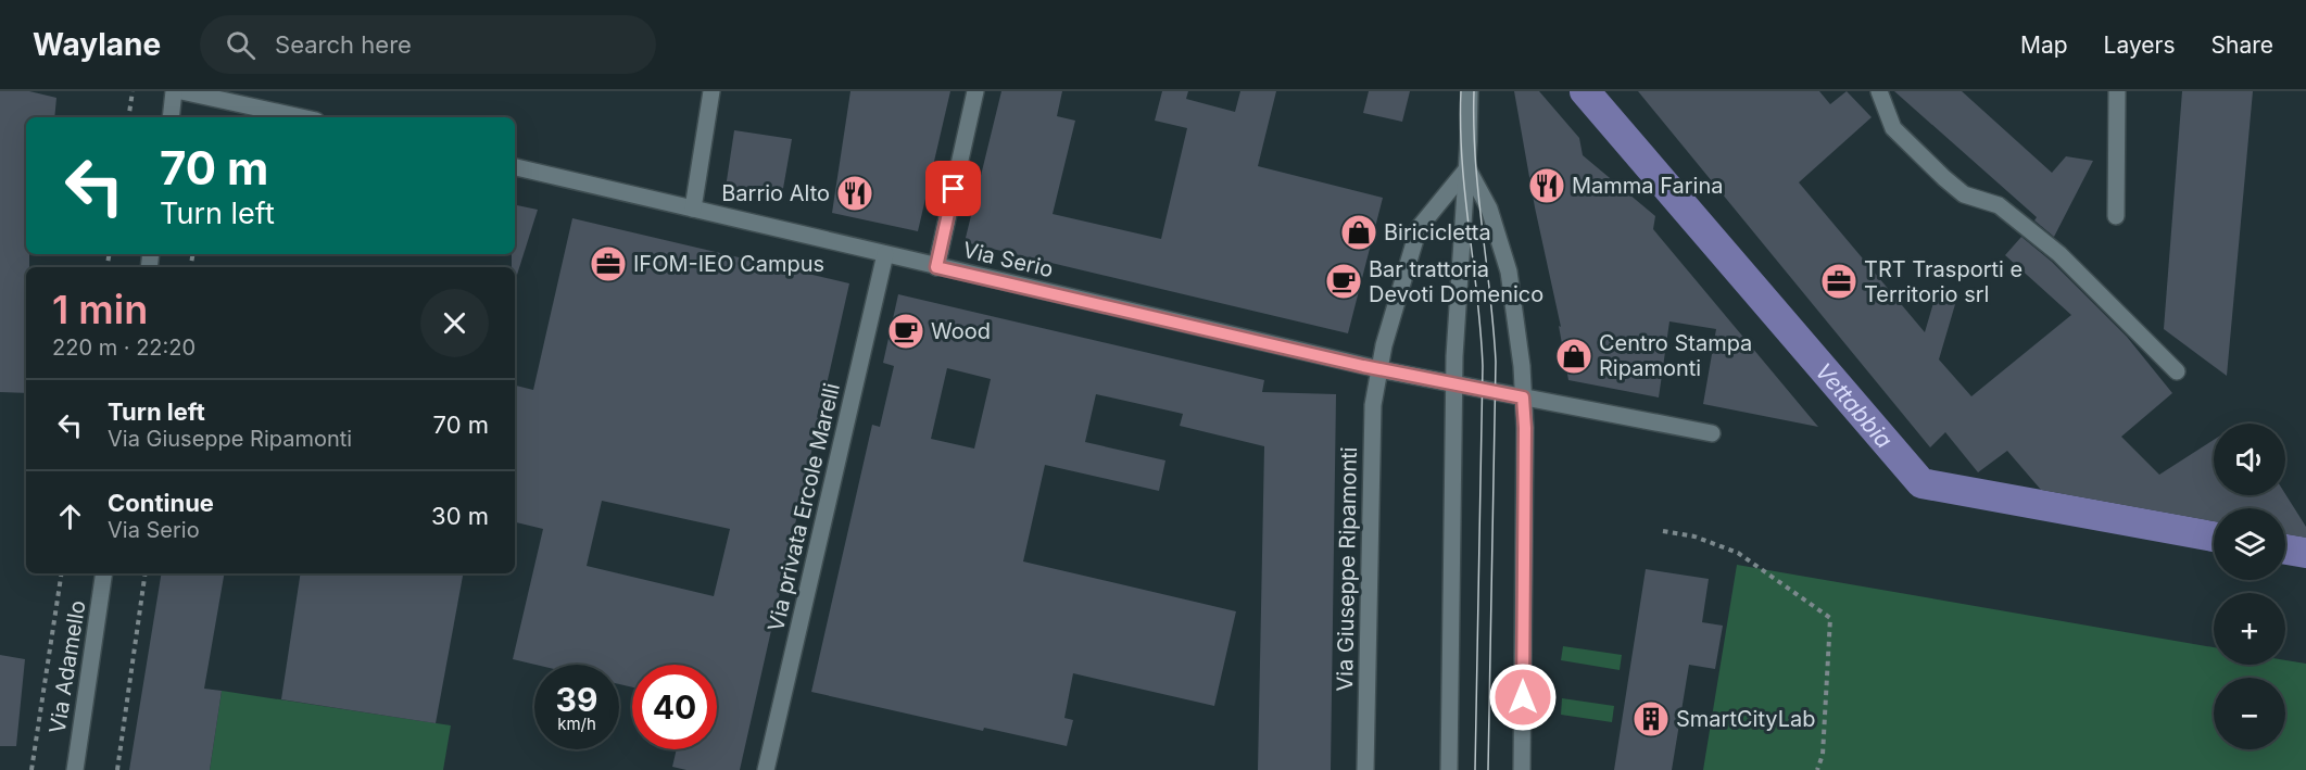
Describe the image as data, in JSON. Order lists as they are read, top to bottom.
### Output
{
  "streets": {
    "street": [
      "Via Serio",
      "Via privata Ercole Marelli",
      "Via Giuseppe Ripamonti",
      "Via Adamello"
    ]
  },
  "crossings": [
    ["Via Serio", "Via privata Ercole Marelli"],
    ["Via Serio", "Via Giuseppe Ripamonti"]
  ],
  "water": ["Vettabbia"],
  "places": {
    "restaurant": ["Mamma Farina", "Barrio Alto"],
    "shop": ["Biricicletta", "Centro Stampa Ripamonti"],
    "office": ["IFOM-IEO Campus", "TRT Trasporti e Territorio srl"],
    "cafe": ["Bar trattoria Devoti Domenico", "Wood"],
    "building": ["SmartCityLab"]
  },
  "page": {
    "header": "Waylane",
    "search": "Search here",
    "nav": ["Map", "Layers", "Share"],
    "turn": ["70 m", "Turn left"],
    "heading": ["1 min", "220 m · 22:20"],
    "list": [
      {
        "name": "Turn left",
        "note": "Via Giuseppe Ripamonti",
        "value": "70 m"
      },
      {
        "name": "Continue",
        "note": "Via Serio",
        "value": "30 m"
      }
    ],
    "map_buttons": ["+", "−"],
    "speed": "39 km/h",
    "limit": "40"
  }
}
